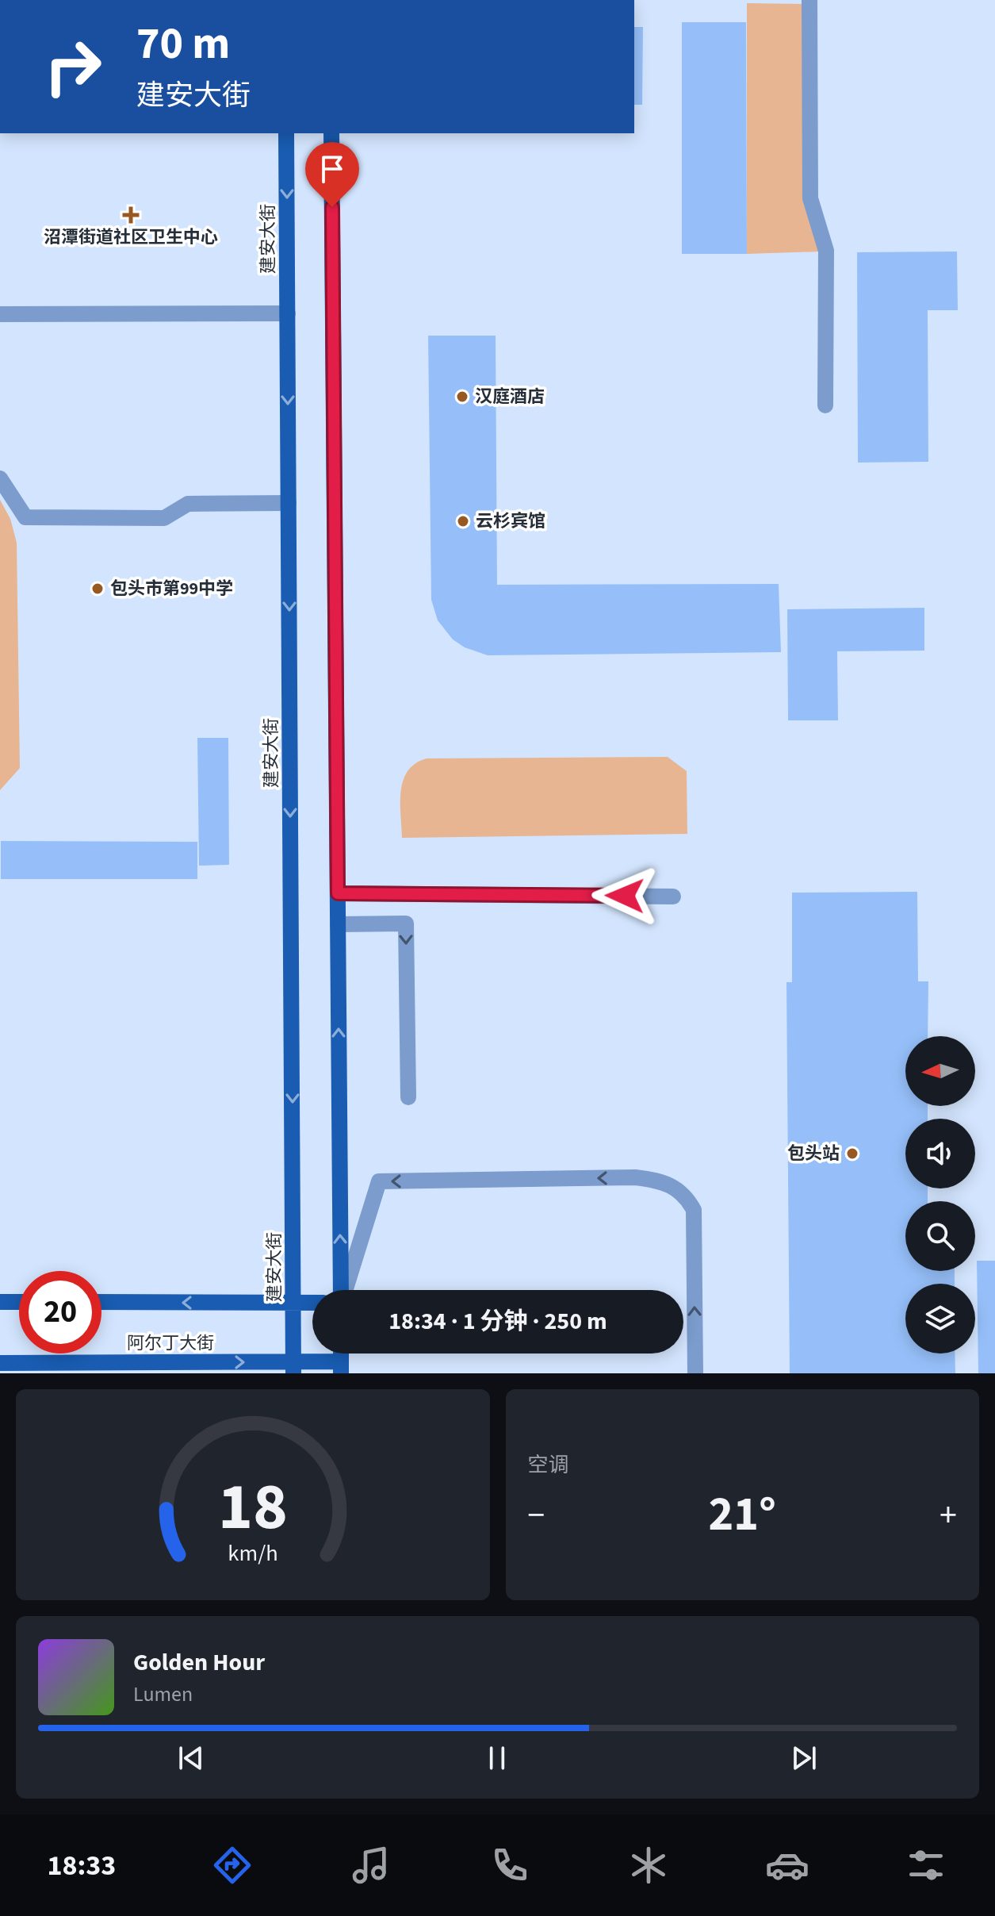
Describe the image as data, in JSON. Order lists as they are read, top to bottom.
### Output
{
  "streets": {
    "main road": ["建安大街", "阿尔丁大街"]
  },
  "crossings": [
    ["建安大街", "阿尔丁大街"]
  ],
  "places": {
    "health": ["沼潭街道社区卫生中心"],
    "other": [
      "汉庭酒店",
      "云杉宾馆",
      "包头市第99中学",
      "包头站"
    ]
  },
  "north": "left",
  "page": {
    "turn": ["70 m", "建安大街"],
    "limit": "20",
    "trip": "18:34 · 1 分钟 · 250 m",
    "tile": "空调",
    "heat": ["−", "21°", "+"],
    "song": ["Golden Hour", "Lumen"],
    "tabs": "18:33",
    "gauge": ["18", "km/h"]
  }
}
